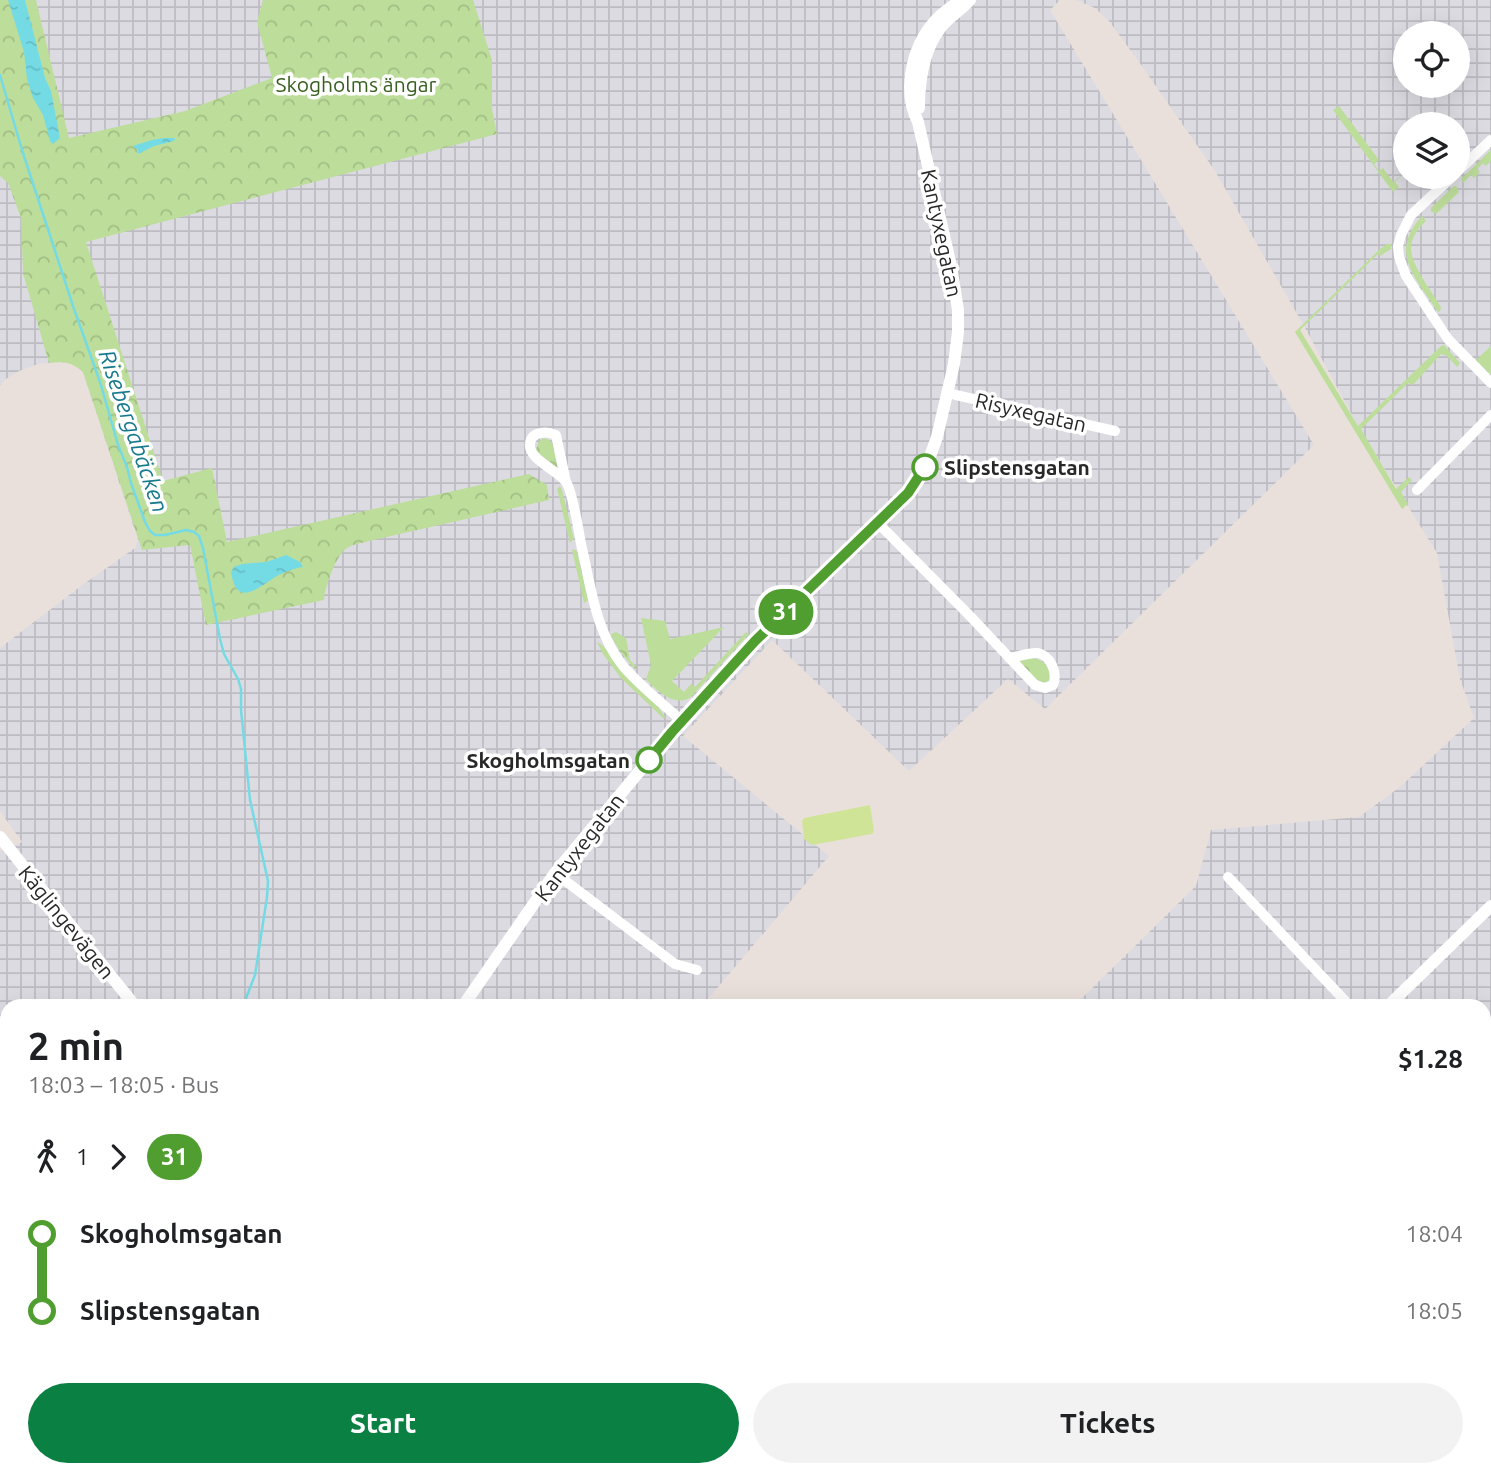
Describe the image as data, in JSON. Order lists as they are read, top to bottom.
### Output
{
  "streets": {
    "street": ["Kantyxegatan", "Risyxegatan", "Käglingevägen"]
  },
  "crossings": [
    ["Kantyxegatan", "Risyxegatan"]
  ],
  "water": ["Risebergabäcken"],
  "parks": ["Skogholms ängar"],
  "places": ["Slipstensgatan", "Skogholmsgatan"],
  "lines": ["bus line 31"],
  "page": {
    "on_map": "31",
    "heading": ["2 min", "18:03 – 18:05 · Bus", "$1.28"],
    "legs": ["1", "31"],
    "list": [
      {
        "name": "Skogholmsgatan",
        "value": "18:04"
      },
      {
        "name": "Slipstensgatan",
        "value": "18:05"
      }
    ],
    "buttons": ["Start", "Tickets"]
  }
}
